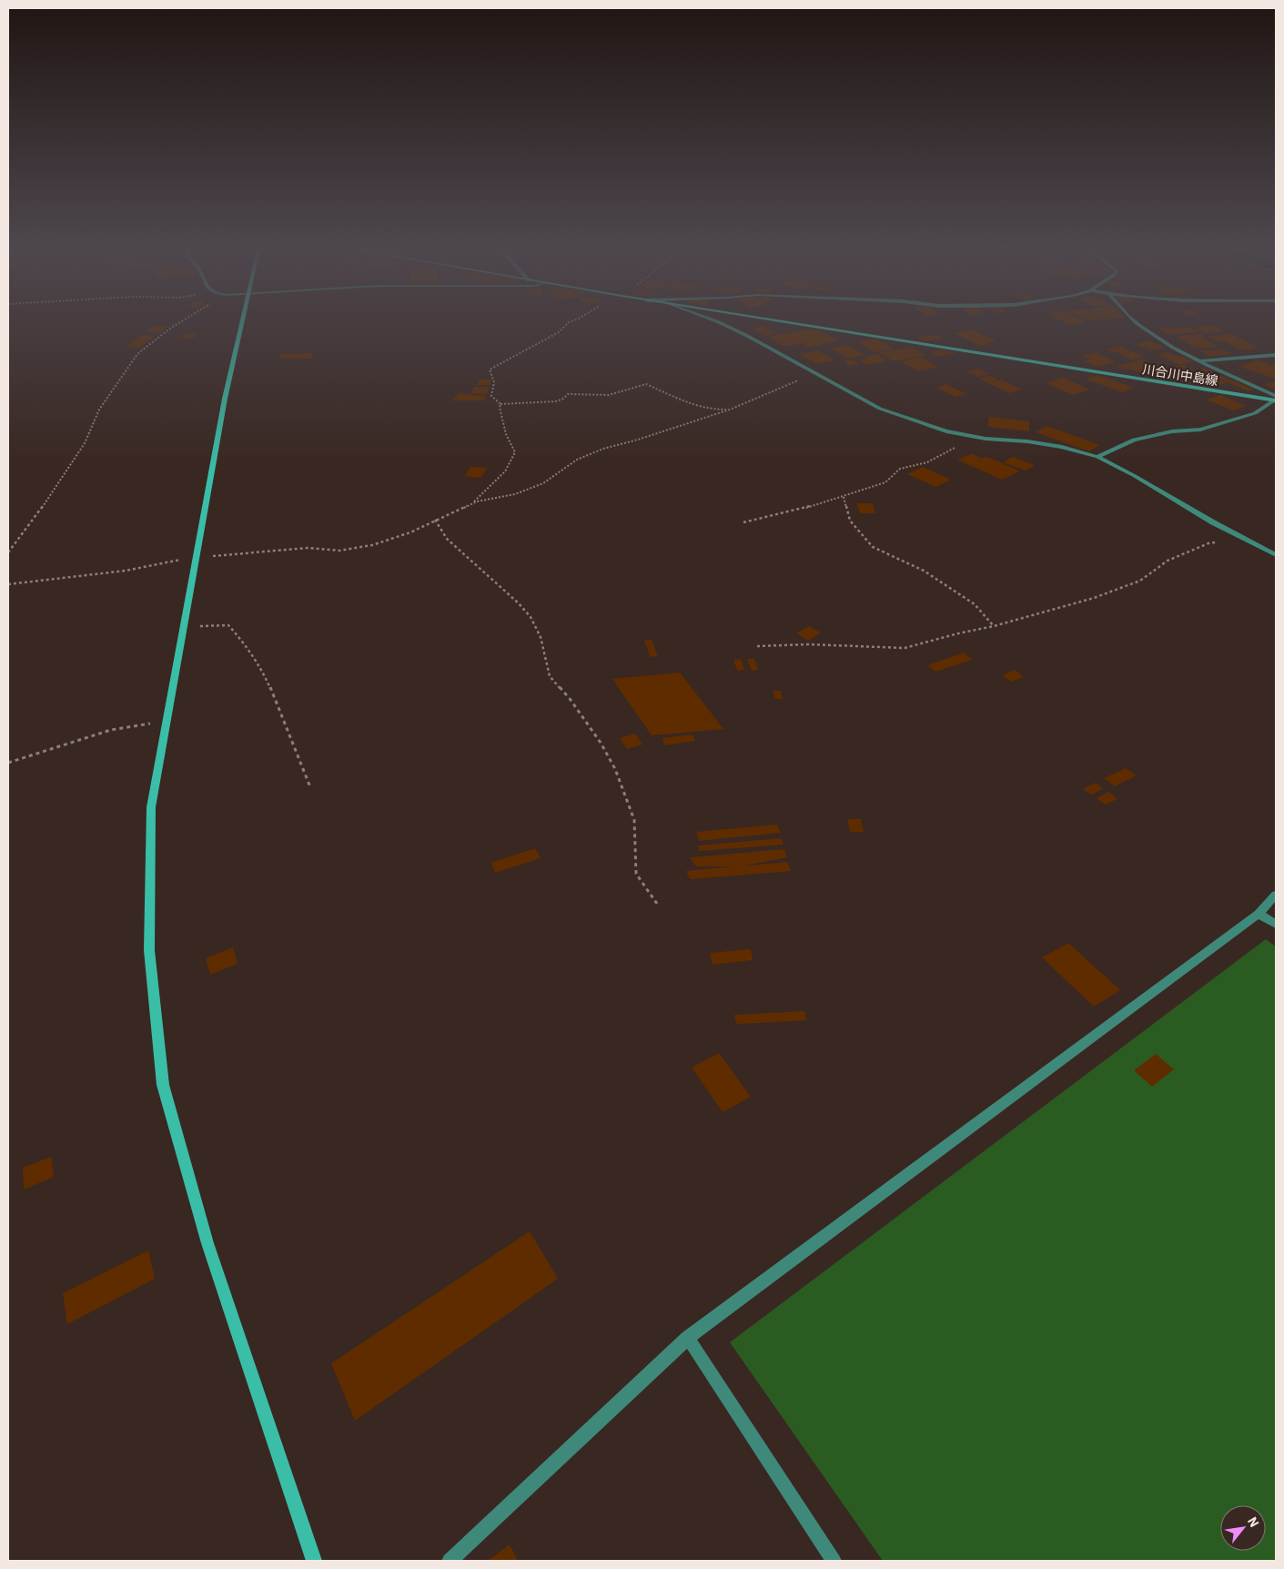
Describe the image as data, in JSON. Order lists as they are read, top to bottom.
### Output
{
  "streets": {
    "street": ["川合川中島線"]
  },
  "north": "top right"
}
